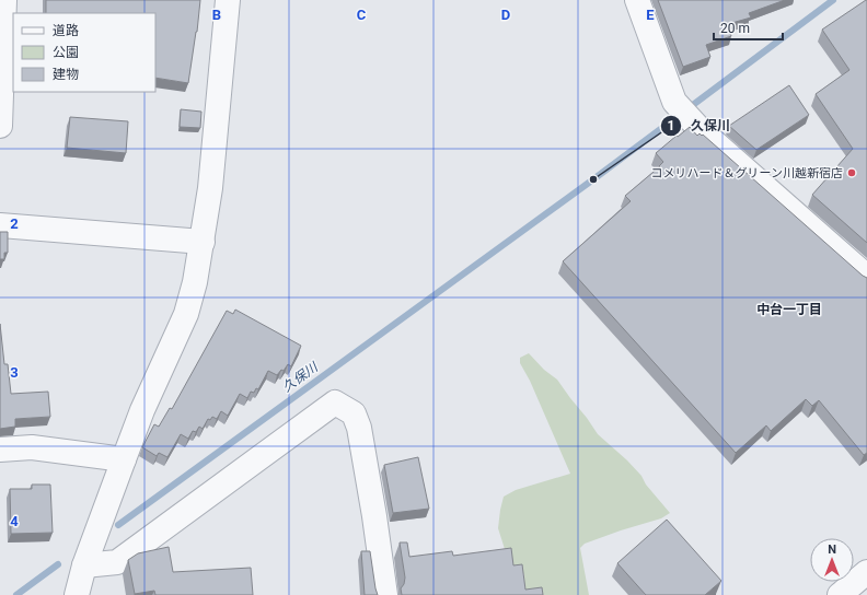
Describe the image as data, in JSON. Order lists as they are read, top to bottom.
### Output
{
  "districts": ["中台一丁目"],
  "water": ["久保川"],
  "places": ["コメリハード＆グリーン川越新宿店", "久保川"],
  "legend": ["道路", "公園", "建物"],
  "scale_bar": "20 m",
  "north": "top",
  "grid": {
    "columns": [
      "B",
      "C",
      "D",
      "E"
    ],
    "rows": ["2", "3", "4"]
  }
}
